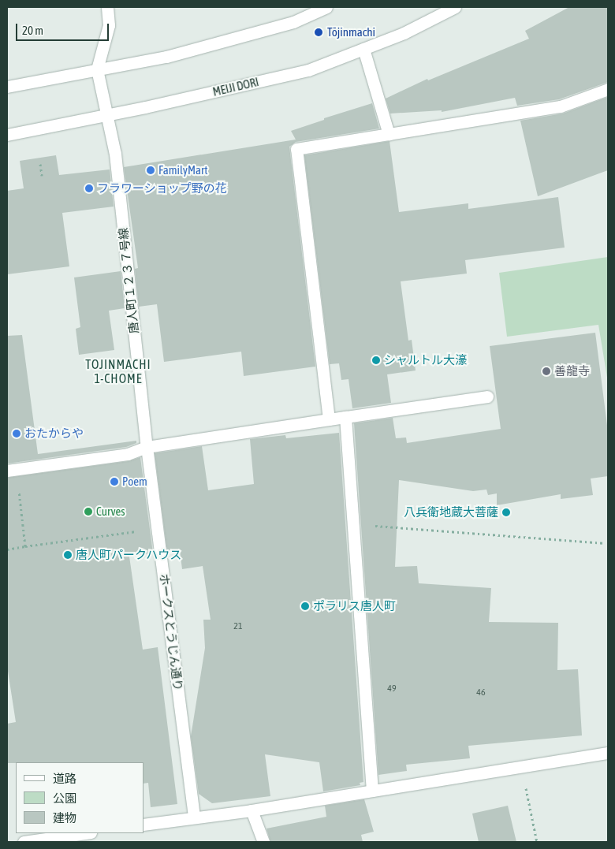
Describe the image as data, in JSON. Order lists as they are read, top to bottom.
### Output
{
  "streets": {
    "street": ["MEIJI DORI", "唐人町１２３７号線", "ホークスとうじん通り"]
  },
  "crossings": [
    ["MEIJI DORI", "唐人町１２３７号線"],
    ["唐人町１２３７号線", "ホークスとうじん通り"]
  ],
  "districts": ["TOJINMACHI 1-CHOME"],
  "places": [
    "Tōjinmachi",
    "FamilyMart",
    "フラワーショップ野の花",
    "シャルトル大濠",
    "善龍寺",
    "おたからや",
    "Poem",
    "Curves",
    "八兵衛地蔵大菩薩",
    "唐人町パークハウス",
    "ポラリス唐人町"
  ],
  "house_numbers": ["21", "49", "46"],
  "legend": ["道路", "公園", "建物"],
  "scale_bar": "20 m"
}
